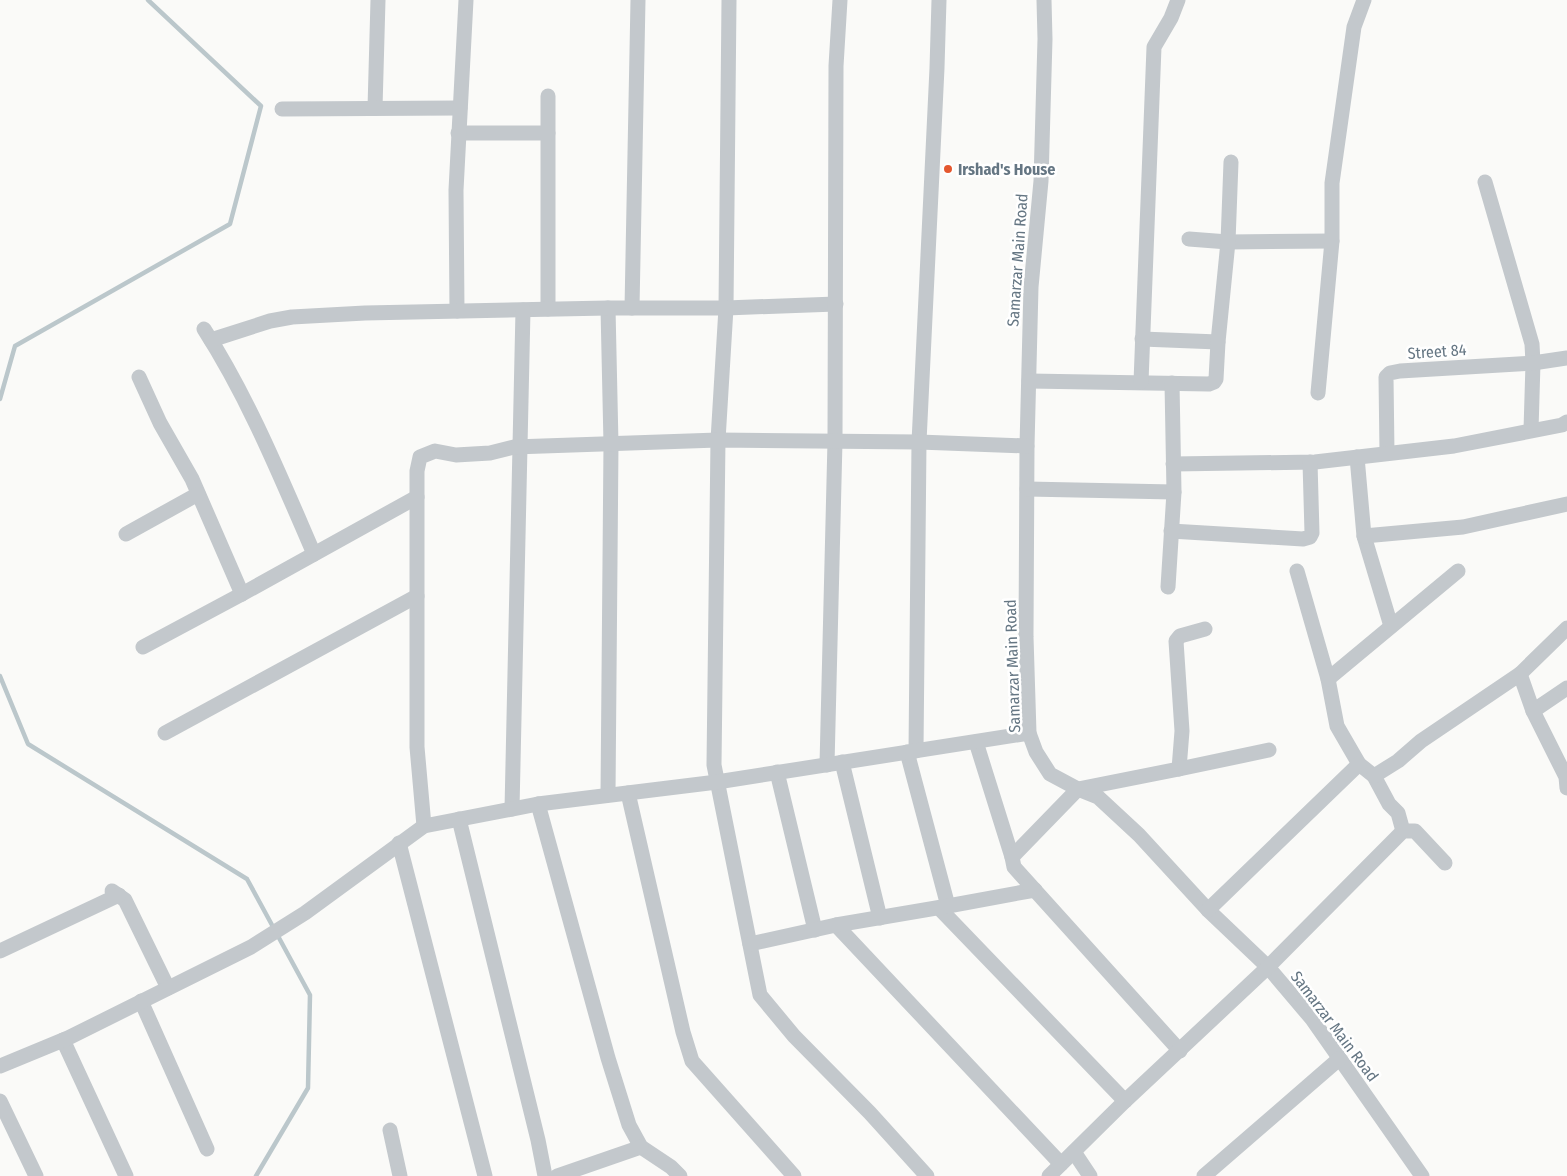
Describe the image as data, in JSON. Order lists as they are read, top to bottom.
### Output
{
  "streets": {
    "street": ["Samarzar Main Road", "Street 84"]
  },
  "places": ["Irshad's House"]
}
